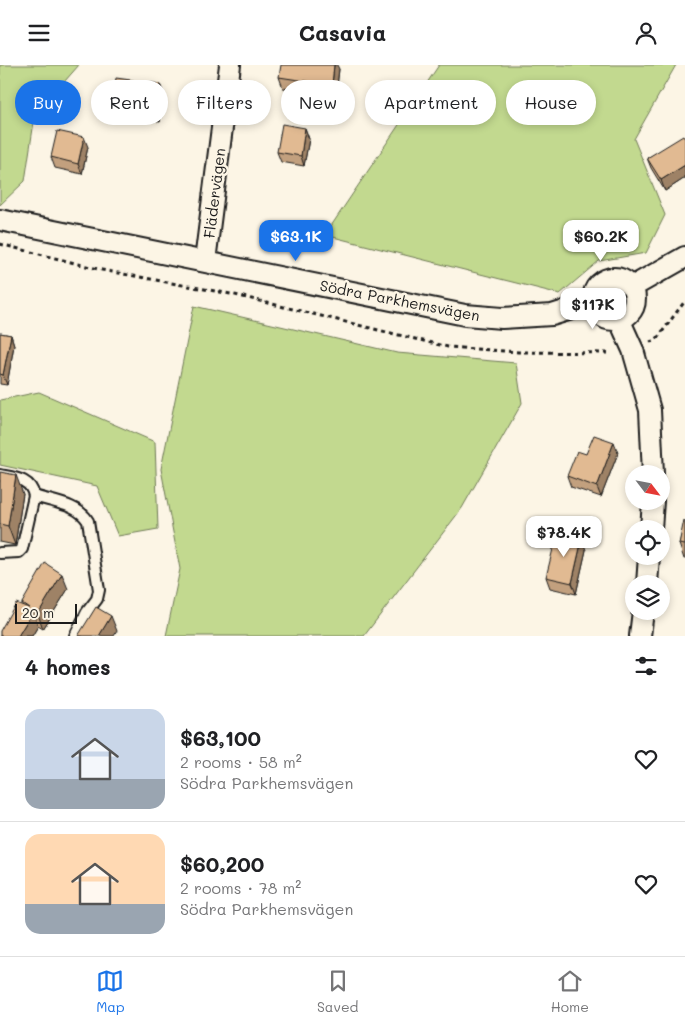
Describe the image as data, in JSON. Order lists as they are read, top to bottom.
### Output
{
  "streets": {
    "street": ["Flädervägen", "Södra Parkhemsvägen"]
  },
  "crossings": [
    ["Flädervägen", "Södra Parkhemsvägen"]
  ],
  "scale_bar": "20 m",
  "north": "bottom right",
  "page": {
    "header": "Casavia",
    "chip": [
      "Buy",
      "Rent",
      "Filters",
      "New",
      "Apartment",
      "House"
    ],
    "price": [
      "$63.1K",
      "$60.2K",
      "$117K",
      "$78.4K"
    ],
    "scale": "20 m",
    "heading": "4 homes",
    "list": [
      {
        "name": "$63,100",
        "note": "2 rooms · 58 m² · Södra Parkhemsvägen"
      },
      {
        "name": "$60,200",
        "note": "2 rooms · 78 m² · Södra Parkhemsvägen"
      }
    ],
    "tabs": ["Map", "Saved", "Home"]
  }
}
